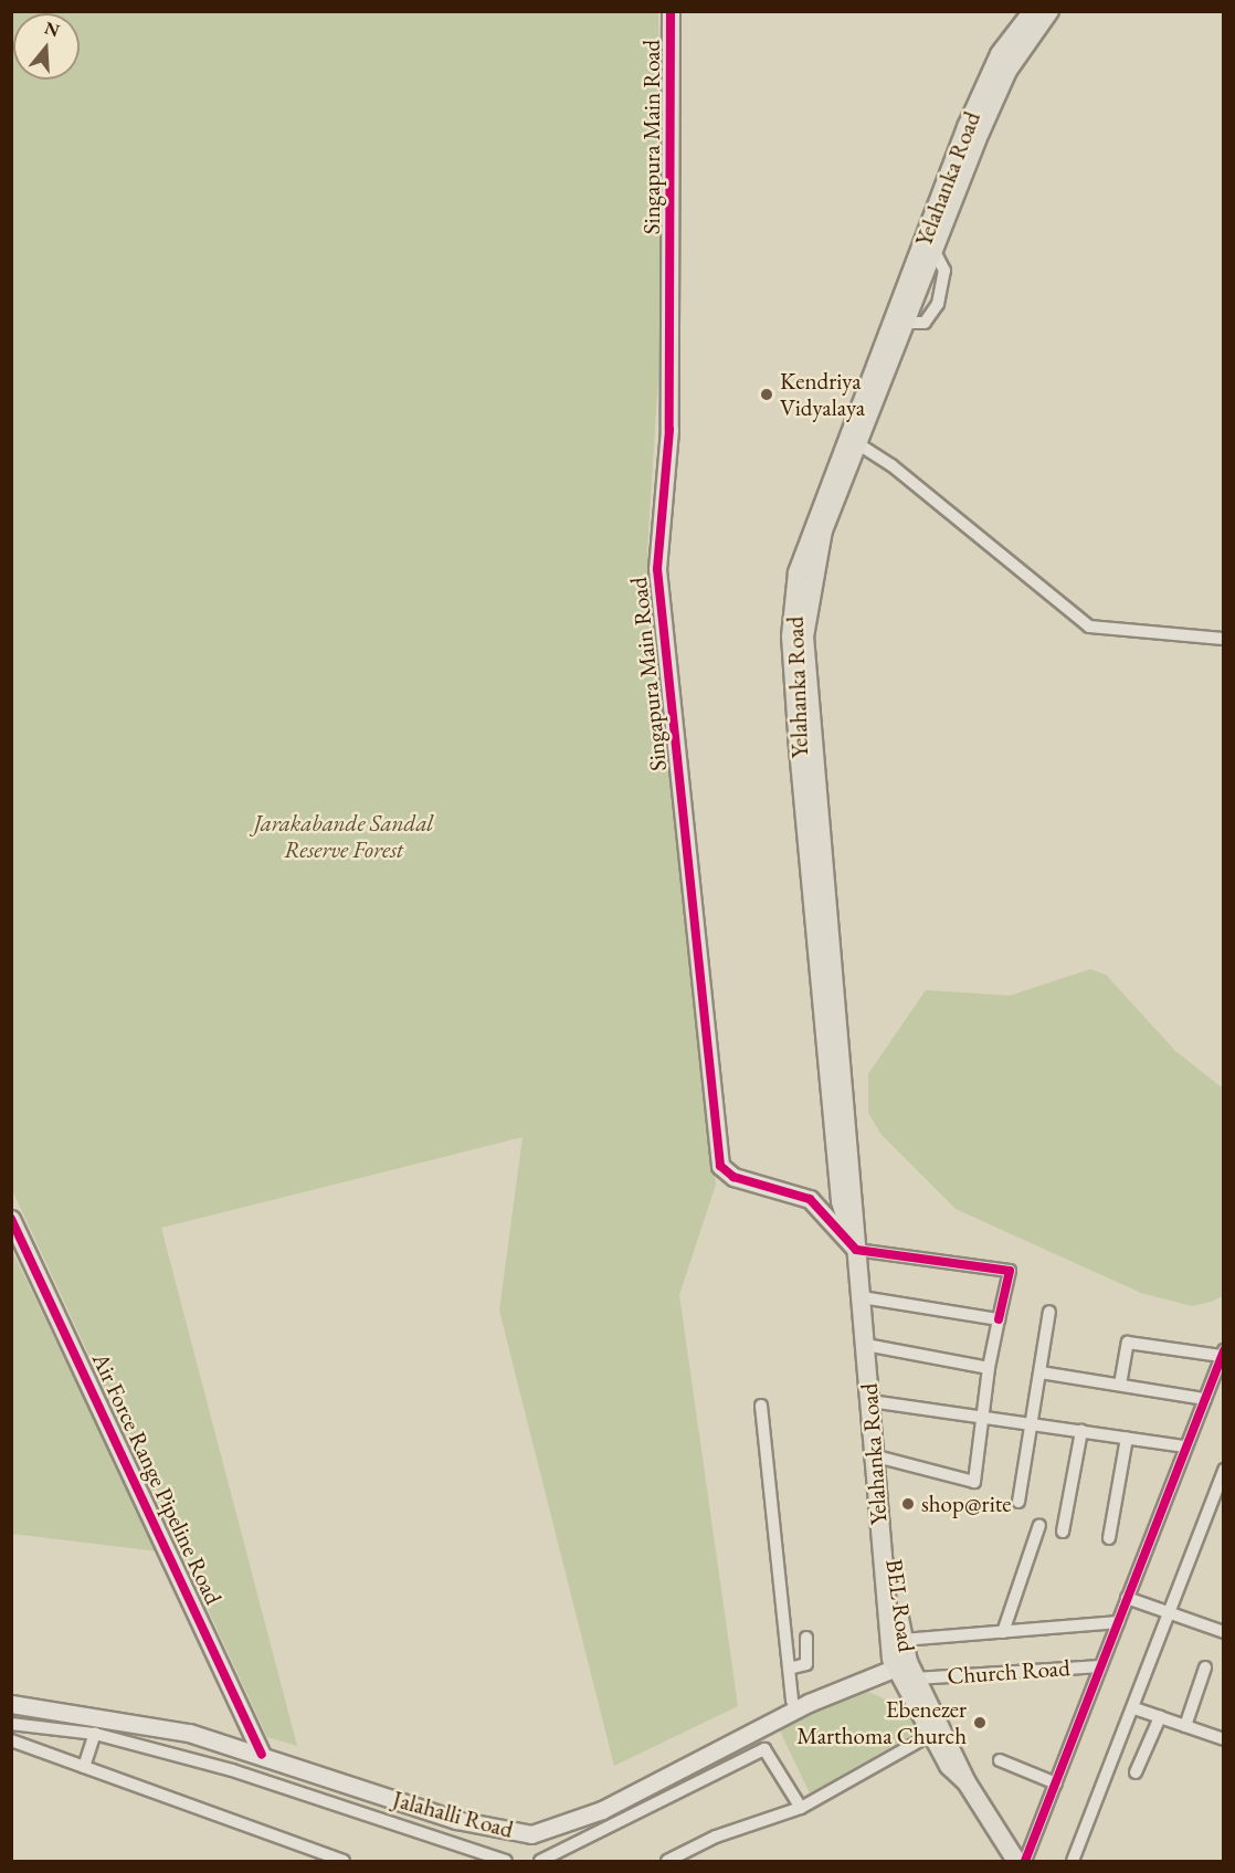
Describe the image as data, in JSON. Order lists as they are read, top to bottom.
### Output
{
  "streets": {
    "main road": ["Yelahanka Road", "BEL Road"],
    "street": [
      "Singapura Main Road",
      "Air Force Range Pipeline Road",
      "Church Road",
      "Jalahalli Road"
    ]
  },
  "crossings": [
    ["Singapura Main Road", "Yelahanka Road"],
    ["Yelahanka Road", "BEL Road"],
    ["Air Force Range Pipeline Road", "Jalahalli Road"],
    ["BEL Road", "Church Road"],
    ["BEL Road", "Jalahalli Road"],
    ["Church Road", "Jalahalli Road"]
  ],
  "parks": ["Jarakabande Sandal Reserve Forest"],
  "places": ["Kendriya Vidyalaya", "shop@rite", "Ebenezer Marthoma Church"],
  "north": "top"
}
